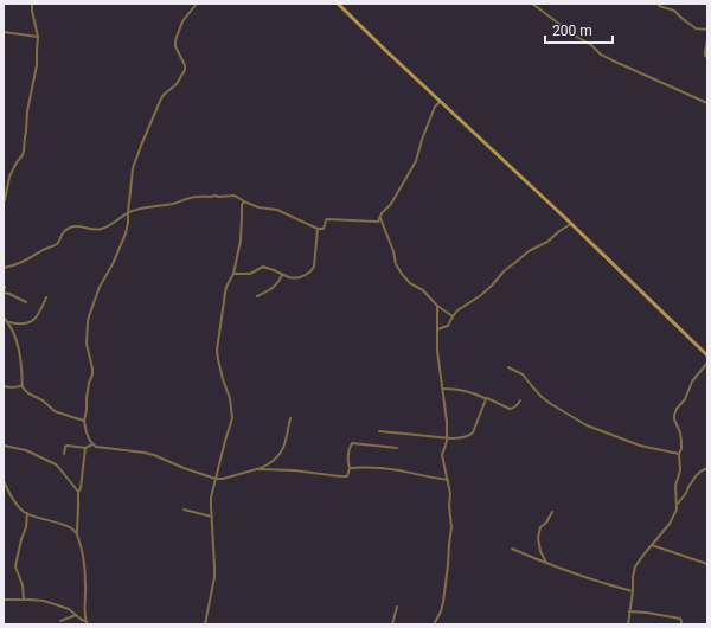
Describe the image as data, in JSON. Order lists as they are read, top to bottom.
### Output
{
  "scale_bar": "200 m"
}
